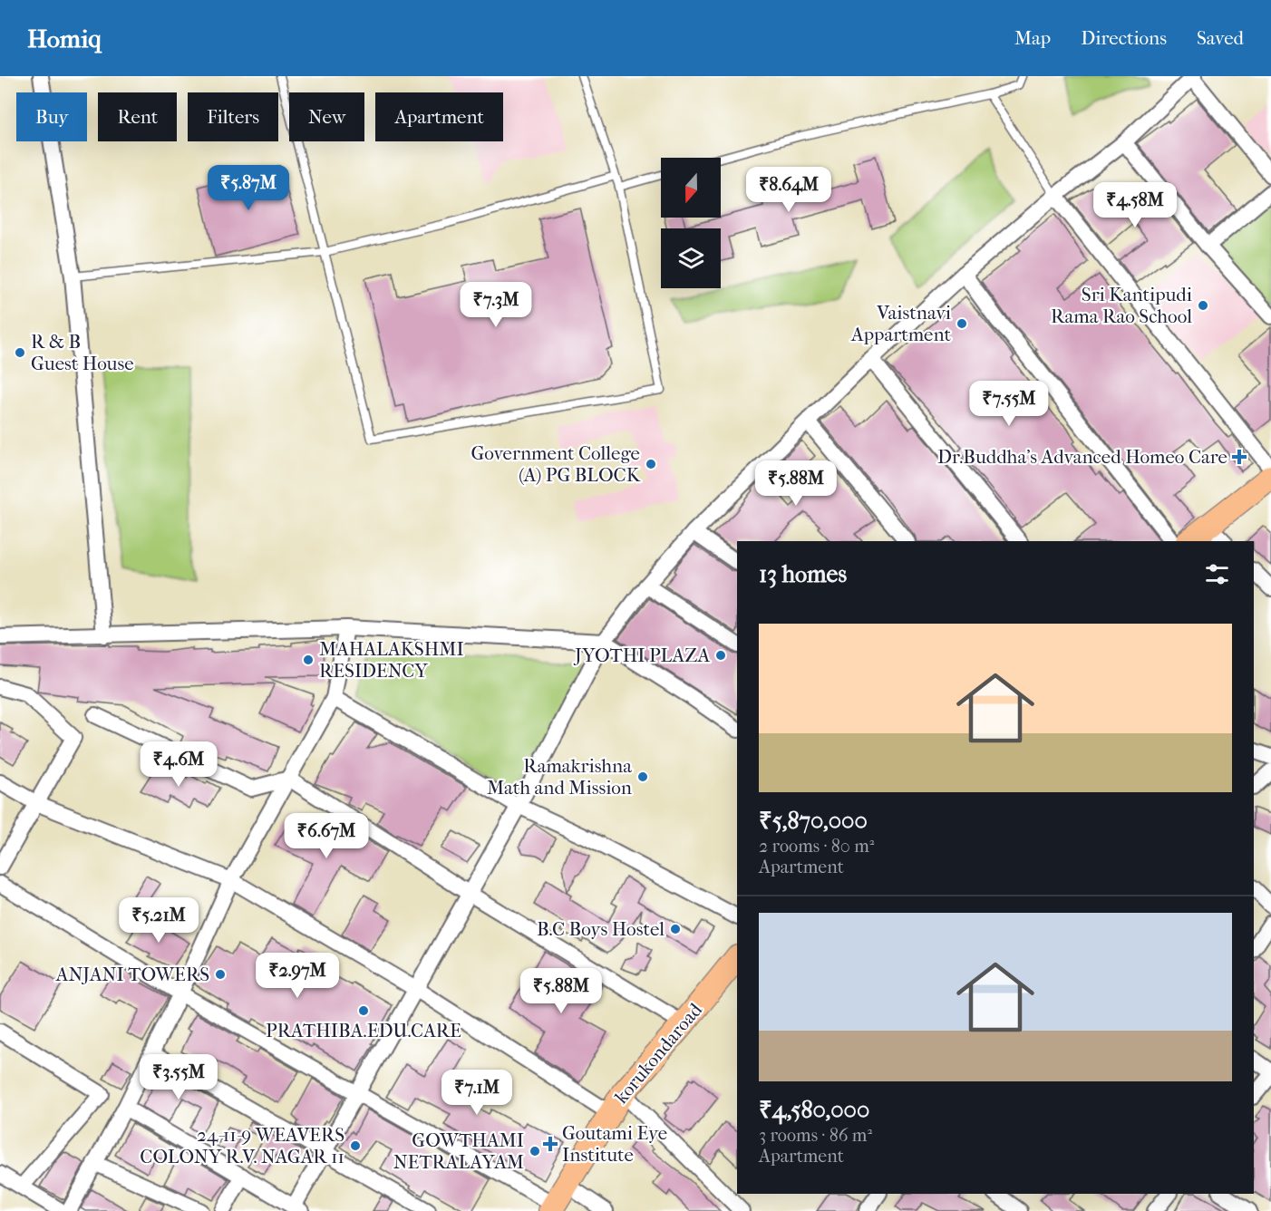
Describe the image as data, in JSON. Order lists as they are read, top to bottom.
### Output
{
  "streets": {
    "main road": ["korukondaroad"]
  },
  "places": {
    "other": [
      "Sri Kantipudi Rama Rao School",
      "Vaistnavi Appartment",
      "R & B Guest House",
      "Government College (A) PG BLOCK",
      "JYOTHI PLAZA",
      "MAHALAKSHMI RESIDENCY",
      "Ramakrishna Math and Mission",
      "B.C Boys Hostel",
      "ANJANI TOWERS",
      "PRATHIBA.EDU.CARE",
      "24-11-9 WEAVERS COLONY R.V. NAGAR 11",
      "GOWTHAMI NETRALAYAM"
    ],
    "health": ["Dr.Buddha's Advanced Homeo Care", "Goutami Eye Institute"]
  },
  "north": "bottom",
  "page": {
    "header": "Homiq",
    "nav": ["Map", "Directions", "Saved"],
    "chip": [
      "Buy",
      "Rent",
      "Filters",
      "New",
      "Apartment"
    ],
    "price": [
      "₹5.87M",
      "₹8.64M",
      "₹4.58M",
      "₹7.3M",
      "₹7.55M",
      "₹5.88M",
      "₹4.6M",
      "₹6.67M",
      "₹5.21M",
      "₹2.97M",
      "₹5.88M",
      "₹3.55M",
      "₹7.1M"
    ],
    "heading": "13 homes",
    "list": [
      {
        "name": "₹5,870,000",
        "note": "2 rooms · 80 m² · Apartment"
      },
      {
        "name": "₹4,580,000",
        "note": "3 rooms · 86 m² · Apartment"
      }
    ]
  }
}
